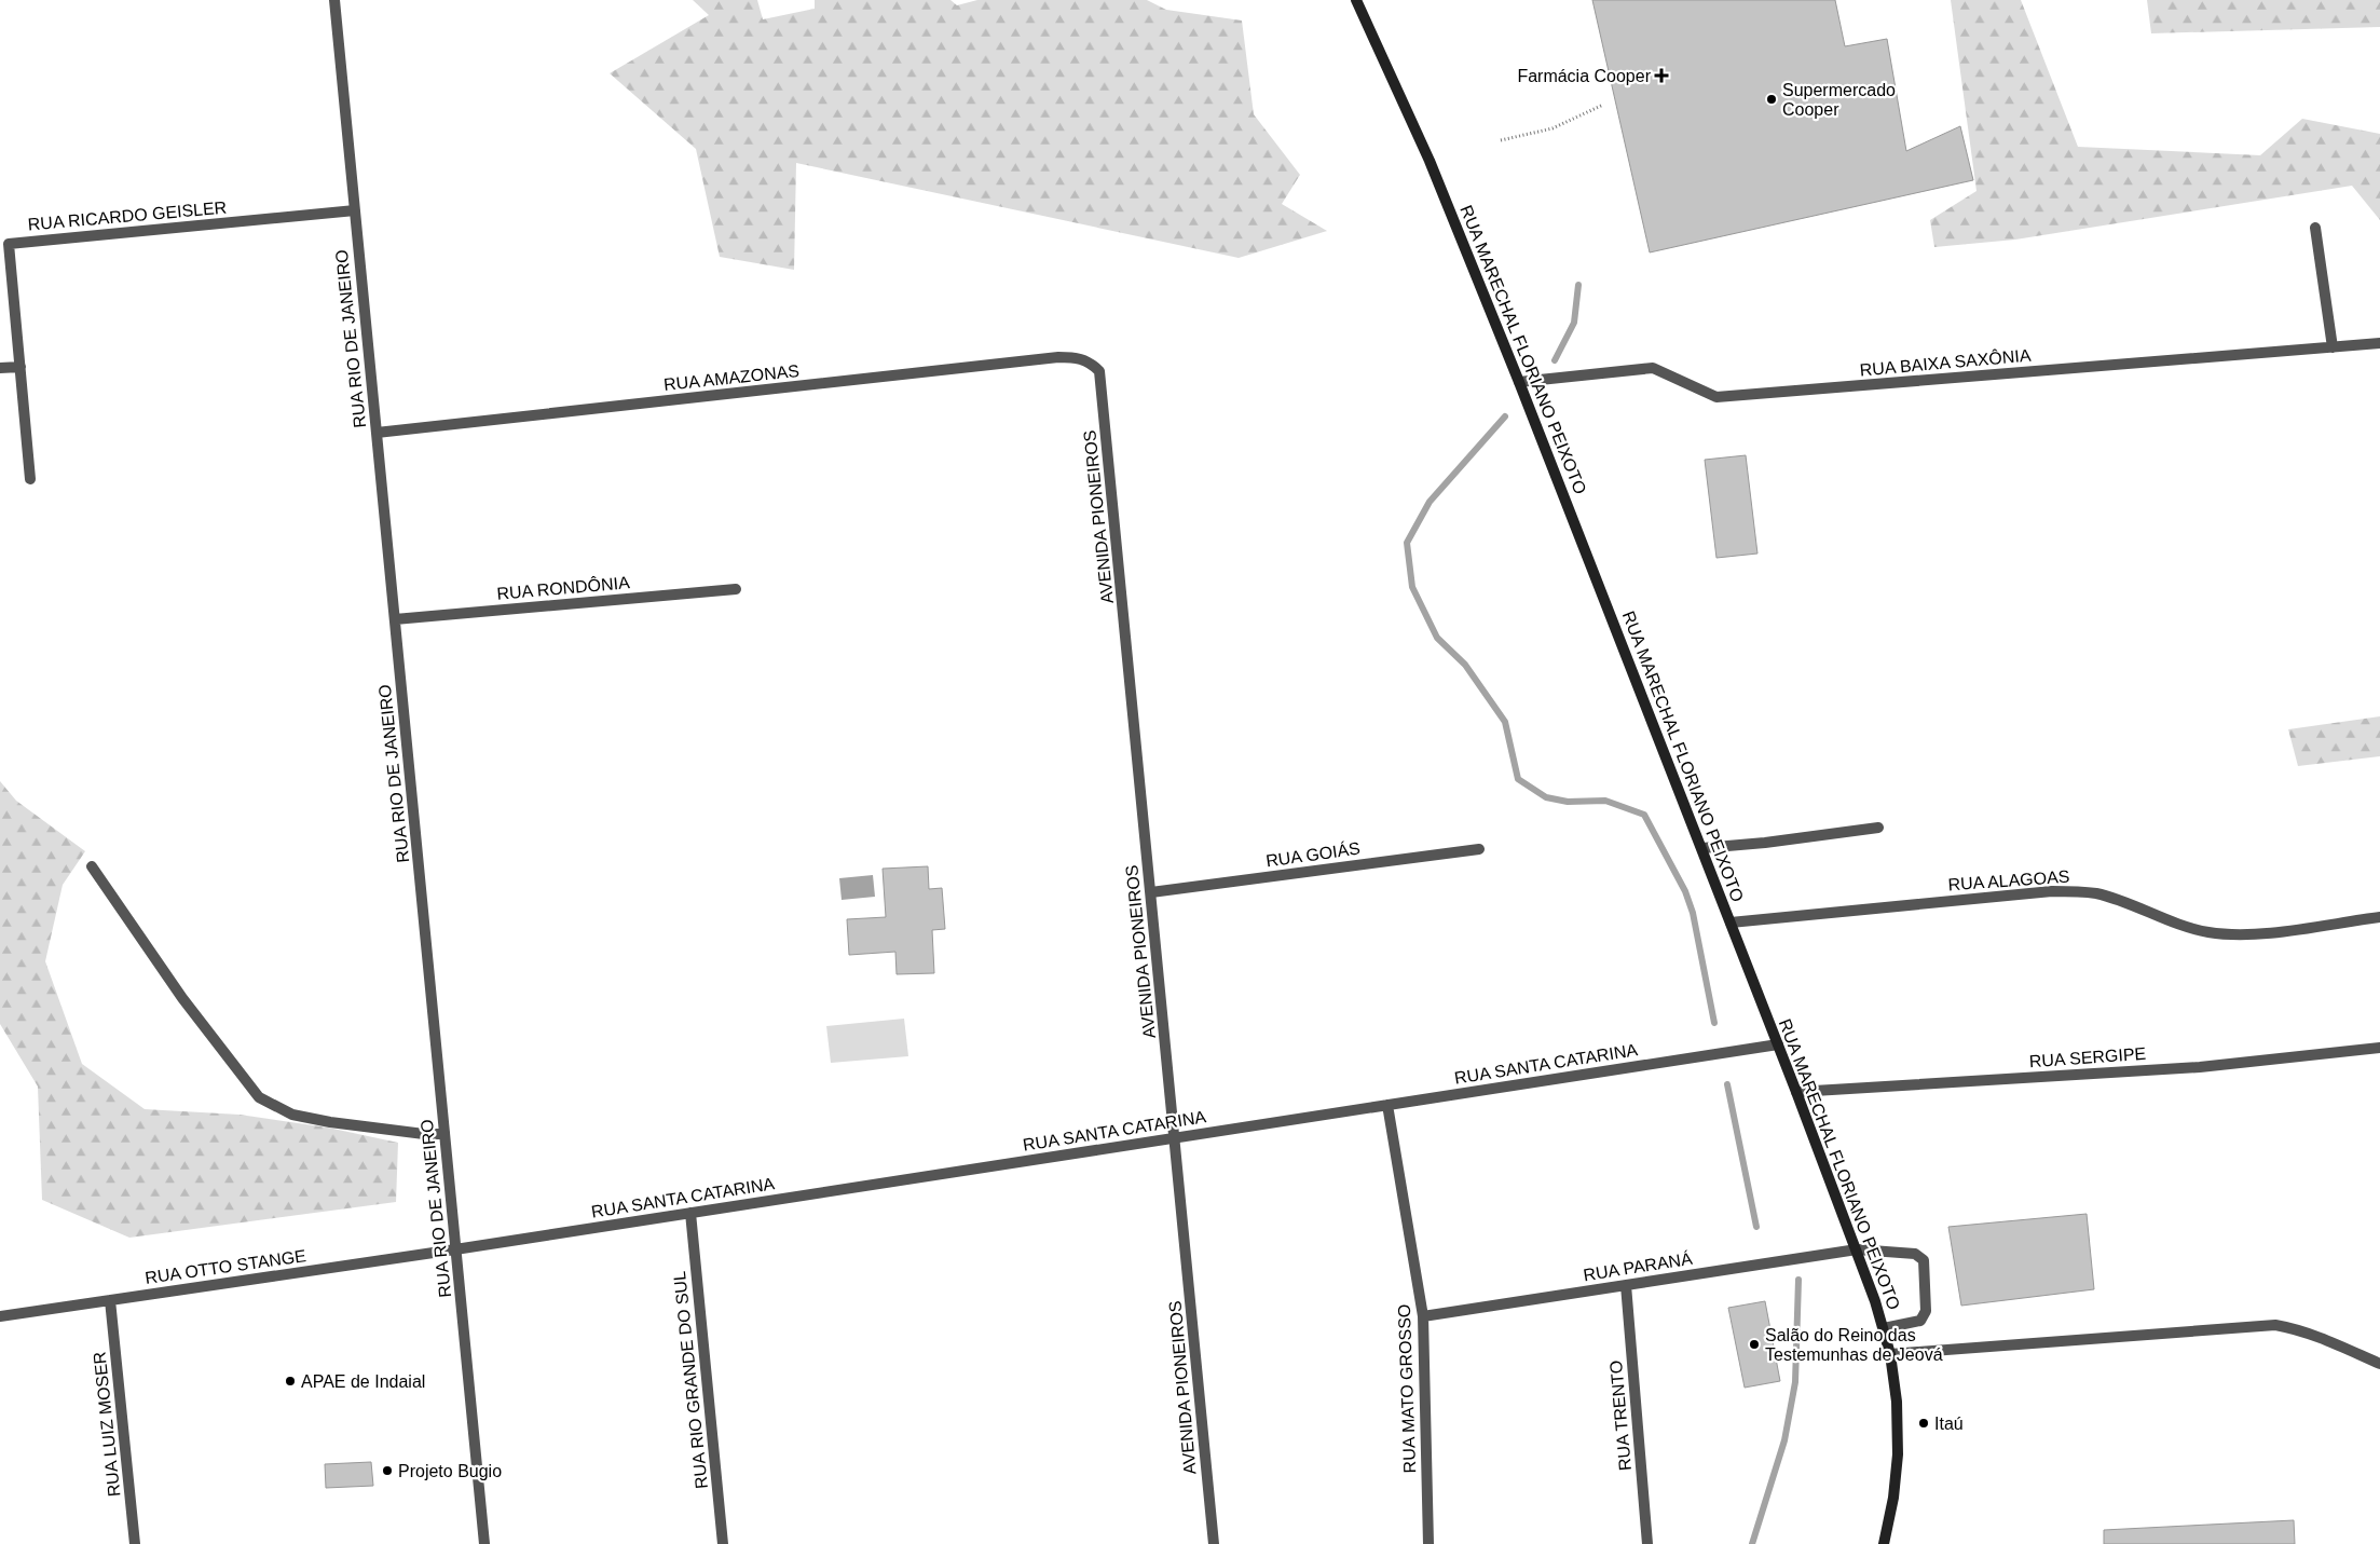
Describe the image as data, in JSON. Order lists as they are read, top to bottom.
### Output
{
  "streets": {
    "main road": ["RUA MARECHAL FLORIANO PEIXOTO"],
    "street": [
      "RUA RICARDO GEISLER",
      "RUA RIO DE JANEIRO",
      "RUA BAIXA SAXÔNIA",
      "RUA AMAZONAS",
      "AVENIDA PIONEIROS",
      "RUA RONDÔNIA",
      "RUA GOIÁS",
      "RUA ALAGOAS",
      "RUA SERGIPE",
      "RUA SANTA CATARINA",
      "RUA OTTO STANGE",
      "RUA PARANÁ",
      "RUA RIO GRANDE DO SUL",
      "RUA MATO GROSSO",
      "RUA TRENTO",
      "RUA LUIZ MOSER"
    ]
  },
  "crossings": [
    ["RUA RICARDO GEISLER", "RUA RIO DE JANEIRO"],
    ["RUA RIO DE JANEIRO", "RUA AMAZONAS"],
    ["RUA RIO DE JANEIRO", "RUA RONDÔNIA"],
    ["RUA RIO DE JANEIRO", "RUA SANTA CATARINA"],
    ["RUA RIO DE JANEIRO", "RUA OTTO STANGE"],
    ["RUA MARECHAL FLORIANO PEIXOTO", "RUA BAIXA SAXÔNIA"],
    ["RUA MARECHAL FLORIANO PEIXOTO", "RUA ALAGOAS"],
    ["RUA MARECHAL FLORIANO PEIXOTO", "RUA SERGIPE"],
    ["RUA MARECHAL FLORIANO PEIXOTO", "RUA SANTA CATARINA"],
    ["RUA MARECHAL FLORIANO PEIXOTO", "RUA PARANÁ"],
    ["RUA AMAZONAS", "AVENIDA PIONEIROS"],
    ["AVENIDA PIONEIROS", "RUA GOIÁS"],
    ["AVENIDA PIONEIROS", "RUA SANTA CATARINA"],
    ["RUA SANTA CATARINA", "RUA OTTO STANGE"],
    ["RUA SANTA CATARINA", "RUA RIO GRANDE DO SUL"],
    ["RUA SANTA CATARINA", "RUA MATO GROSSO"],
    ["RUA OTTO STANGE", "RUA LUIZ MOSER"],
    ["RUA PARANÁ", "RUA MATO GROSSO"],
    ["RUA PARANÁ", "RUA TRENTO"]
  ],
  "places": {
    "health": ["Farmácia Cooper"],
    "other": [
      "Supermercado Cooper",
      "Salão do Reino das Testemunhas de Jeová",
      "APAE de Indaial",
      "Itaú",
      "Projeto Bugio"
    ]
  }
}
